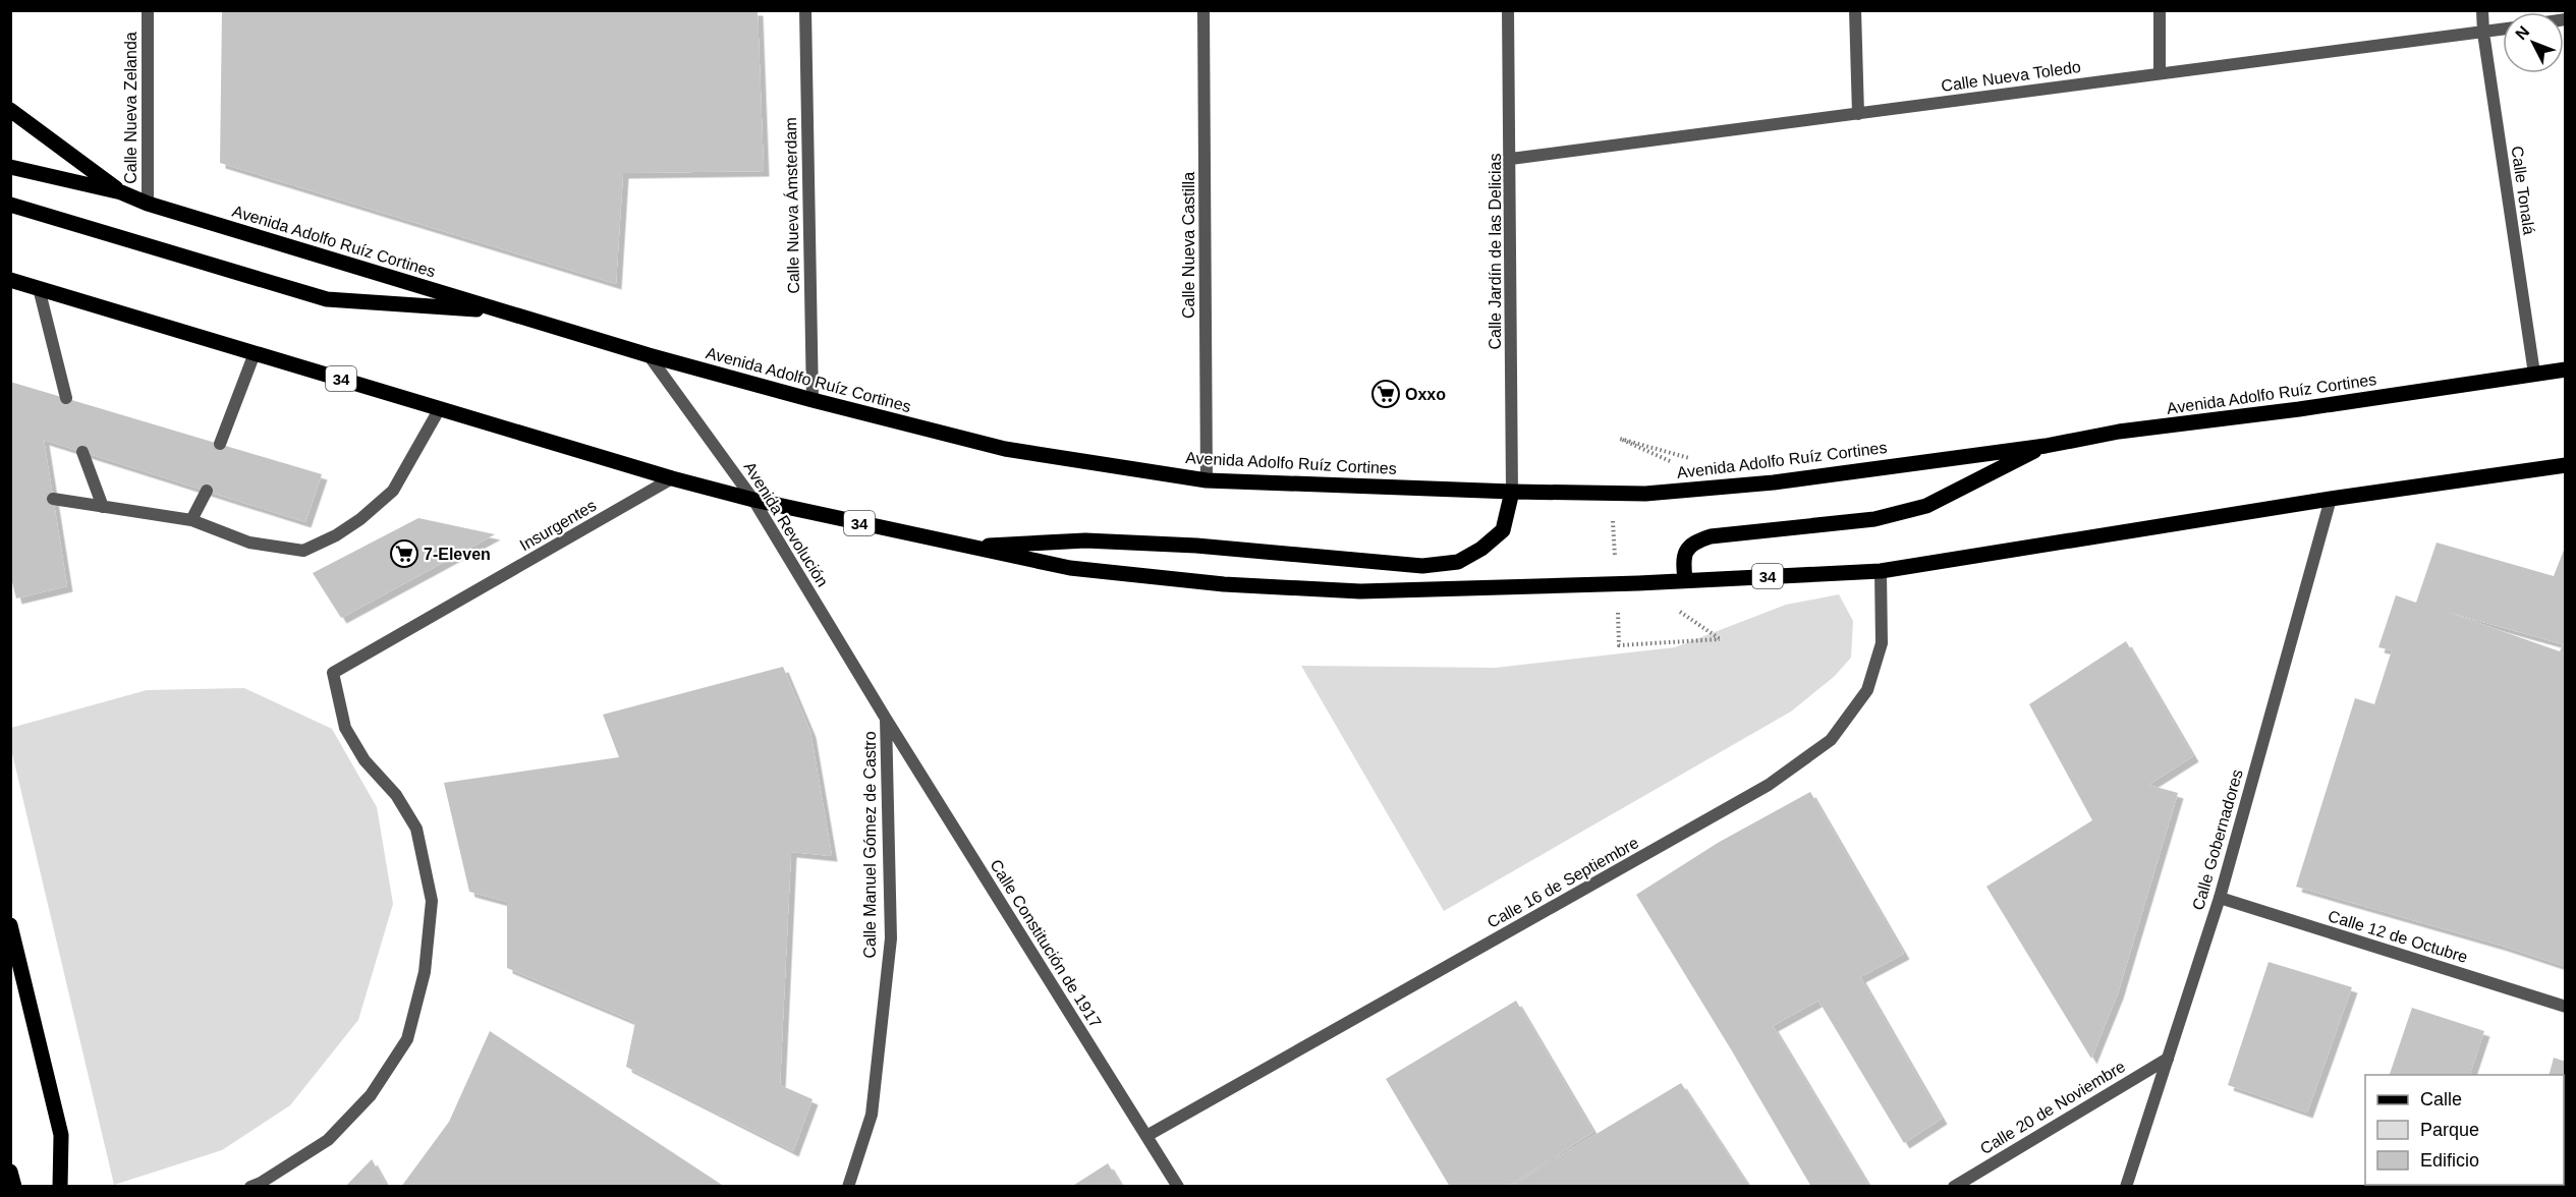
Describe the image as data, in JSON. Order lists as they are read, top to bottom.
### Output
{
  "streets": {
    "main road": ["Avenida Adolfo Ruíz Cortines", "34"],
    "street": [
      "Calle Nueva Toledo",
      "Calle Nueva Zelanda",
      "Calle Tonalá",
      "Calle Nueva Ámsterdam",
      "Calle Nueva Castilla",
      "Calle Jardín de las Delicias",
      "Avenida Revolución",
      "Insurgentes",
      "Calle Gobernadores",
      "Calle Manuel Gómez de Castro",
      "Calle 16 de Septiembre",
      "Calle 12 de Octubre",
      "Calle Constitución de 1917",
      "Calle 20 de Noviembre"
    ]
  },
  "crossings": [
    ["Calle Nueva Toledo", "Calle Tonalá"],
    ["Calle Nueva Toledo", "Calle Jardín de las Delicias"],
    ["Calle Nueva Zelanda", "Avenida Adolfo Ruíz Cortines"],
    ["Calle Tonalá", "Avenida Adolfo Ruíz Cortines"],
    ["Calle Nueva Ámsterdam", "Avenida Adolfo Ruíz Cortines"],
    ["Avenida Adolfo Ruíz Cortines", "Calle Nueva Castilla"],
    ["Avenida Adolfo Ruíz Cortines", "Calle Jardín de las Delicias"],
    ["Avenida Adolfo Ruíz Cortines", "Avenida Revolución"],
    ["34", "Avenida Revolución"],
    ["34", "Insurgentes"],
    ["34", "Calle Gobernadores"],
    ["34", "Calle 16 de Septiembre"],
    ["Avenida Revolución", "Calle Manuel Gómez de Castro"],
    ["Avenida Revolución", "Calle Constitución de 1917"],
    ["Calle Gobernadores", "Calle 12 de Octubre"],
    ["Calle Gobernadores", "Calle 20 de Noviembre"],
    ["Calle Manuel Gómez de Castro", "Calle Constitución de 1917"],
    ["Calle 16 de Septiembre", "Calle Constitución de 1917"]
  ],
  "places": {
    "supermarket": ["Oxxo", "7-Eleven"]
  },
  "legend": ["Calle", "Parque", "Edificio"],
  "north": "top left"
}
